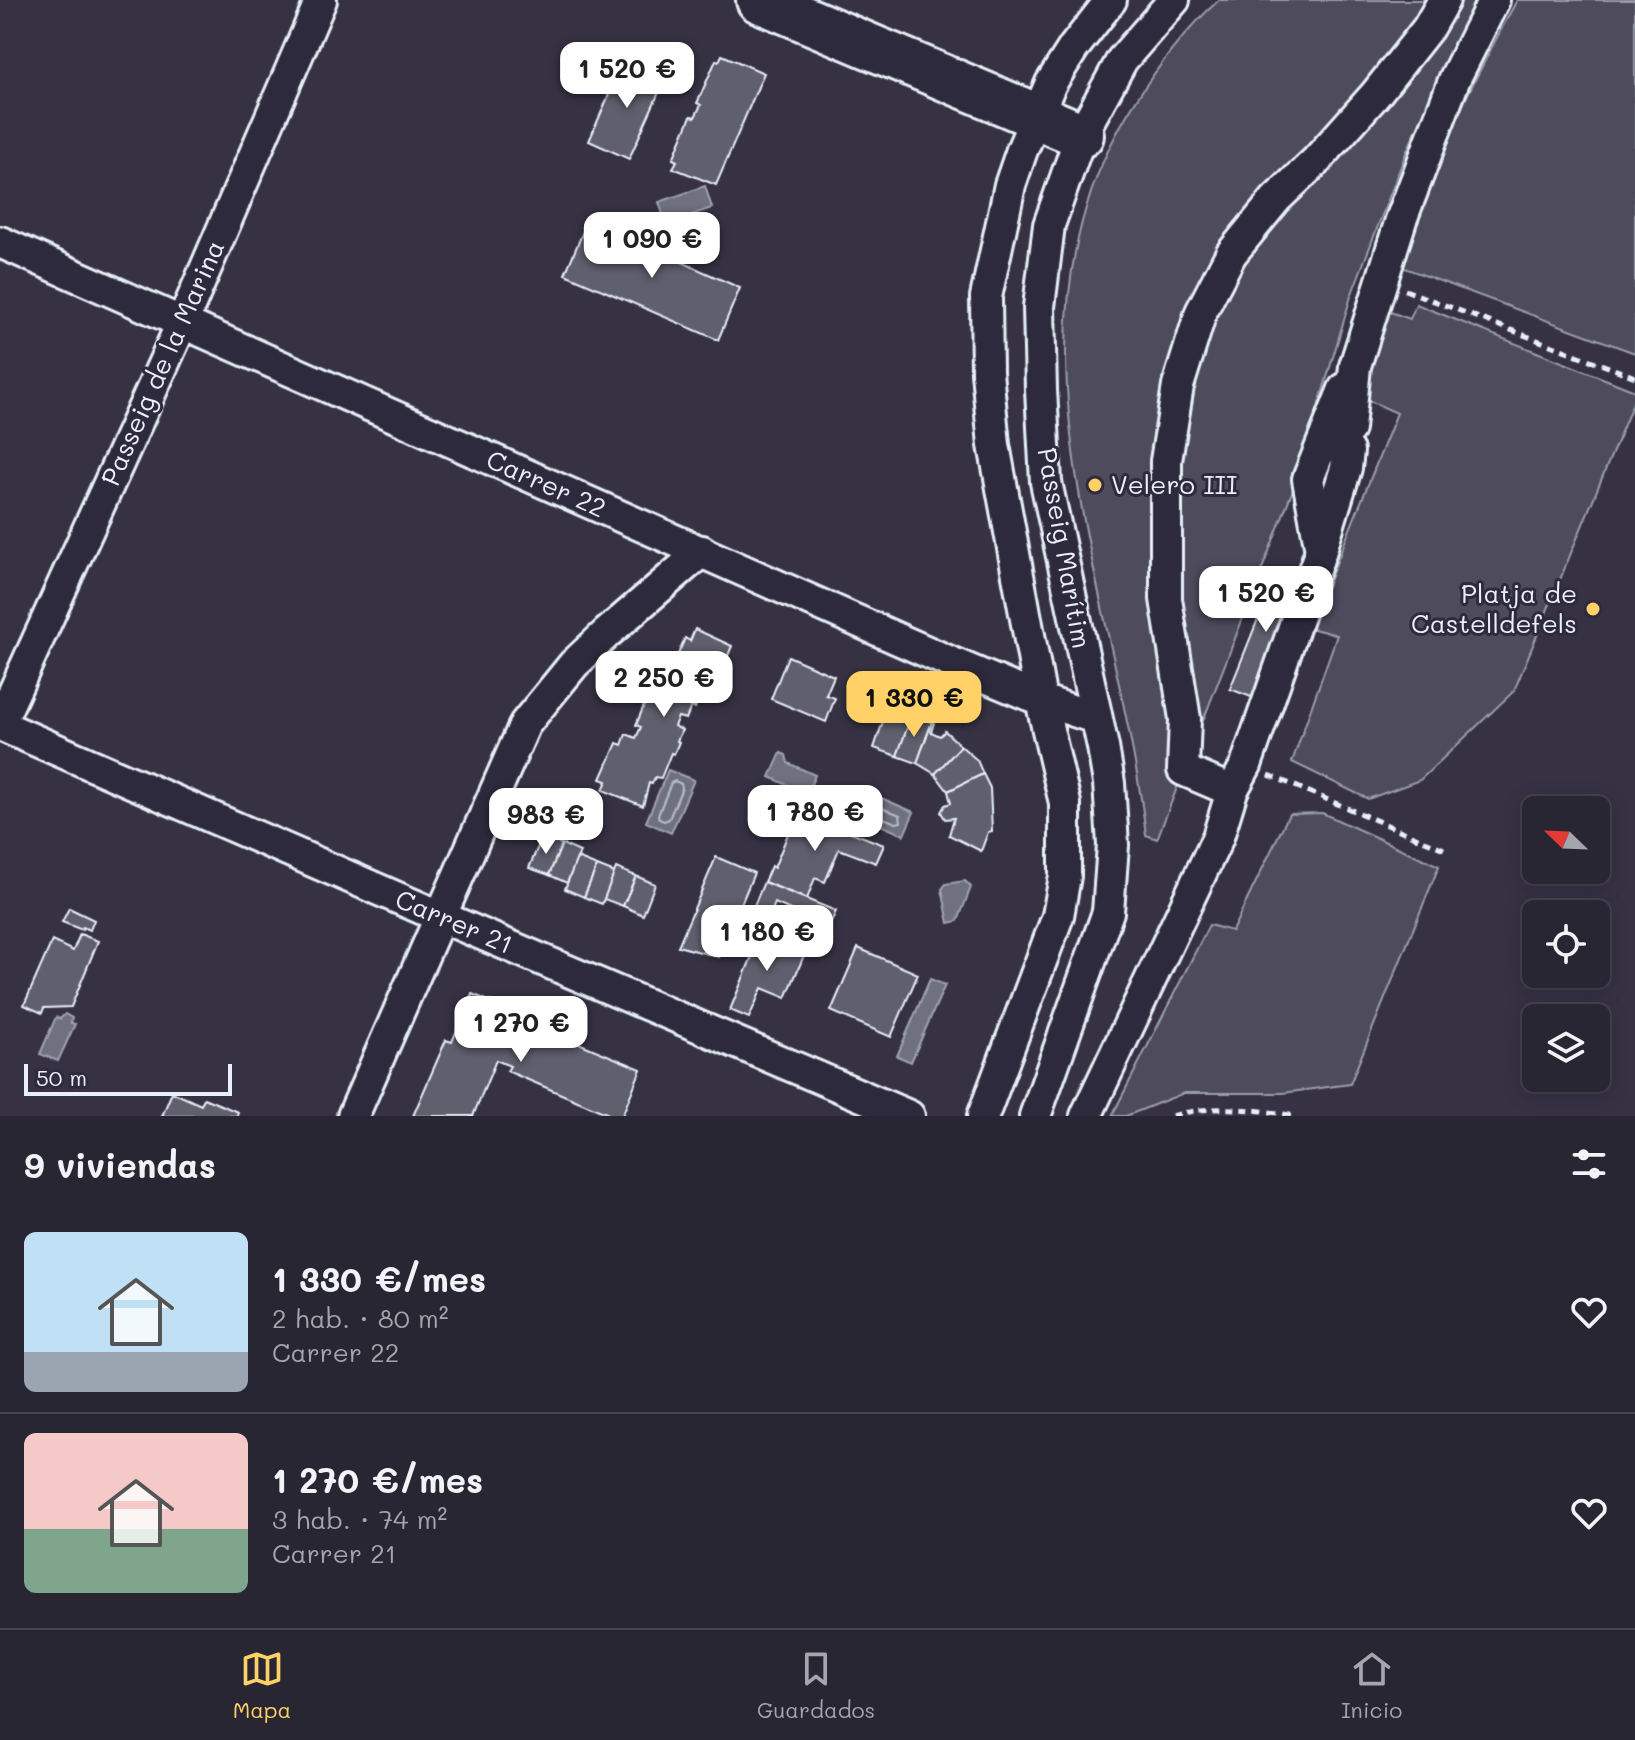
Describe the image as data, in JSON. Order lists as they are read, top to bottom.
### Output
{
  "streets": {
    "street": [
      "Passeig de la Marina",
      "Carrer 22",
      "Passeig Marítim",
      "Carrer 21"
    ]
  },
  "crossings": [
    ["Passeig de la Marina", "Carrer 22"],
    ["Passeig de la Marina", "Carrer 21"],
    ["Carrer 22", "Passeig Marítim"]
  ],
  "places": ["Velero III", "Platja de Castelldefels"],
  "scale_bar": "50 m",
  "north": "top left",
  "page": {
    "price": [
      "1 520 €",
      "1 090 €",
      "1 520 €",
      "2 250 €",
      "1 330 €",
      "1 780 €",
      "983 €",
      "1 180 €",
      "1 270 €"
    ],
    "scale": "50 m",
    "heading": "9 viviendas",
    "list": [
      {
        "name": "1 330 €/mes",
        "note": "2 hab. · 80 m² · Carrer 22"
      },
      {
        "name": "1 270 €/mes",
        "note": "3 hab. · 74 m² · Carrer 21"
      }
    ],
    "tabs": ["Mapa", "Guardados", "Inicio"]
  }
}
